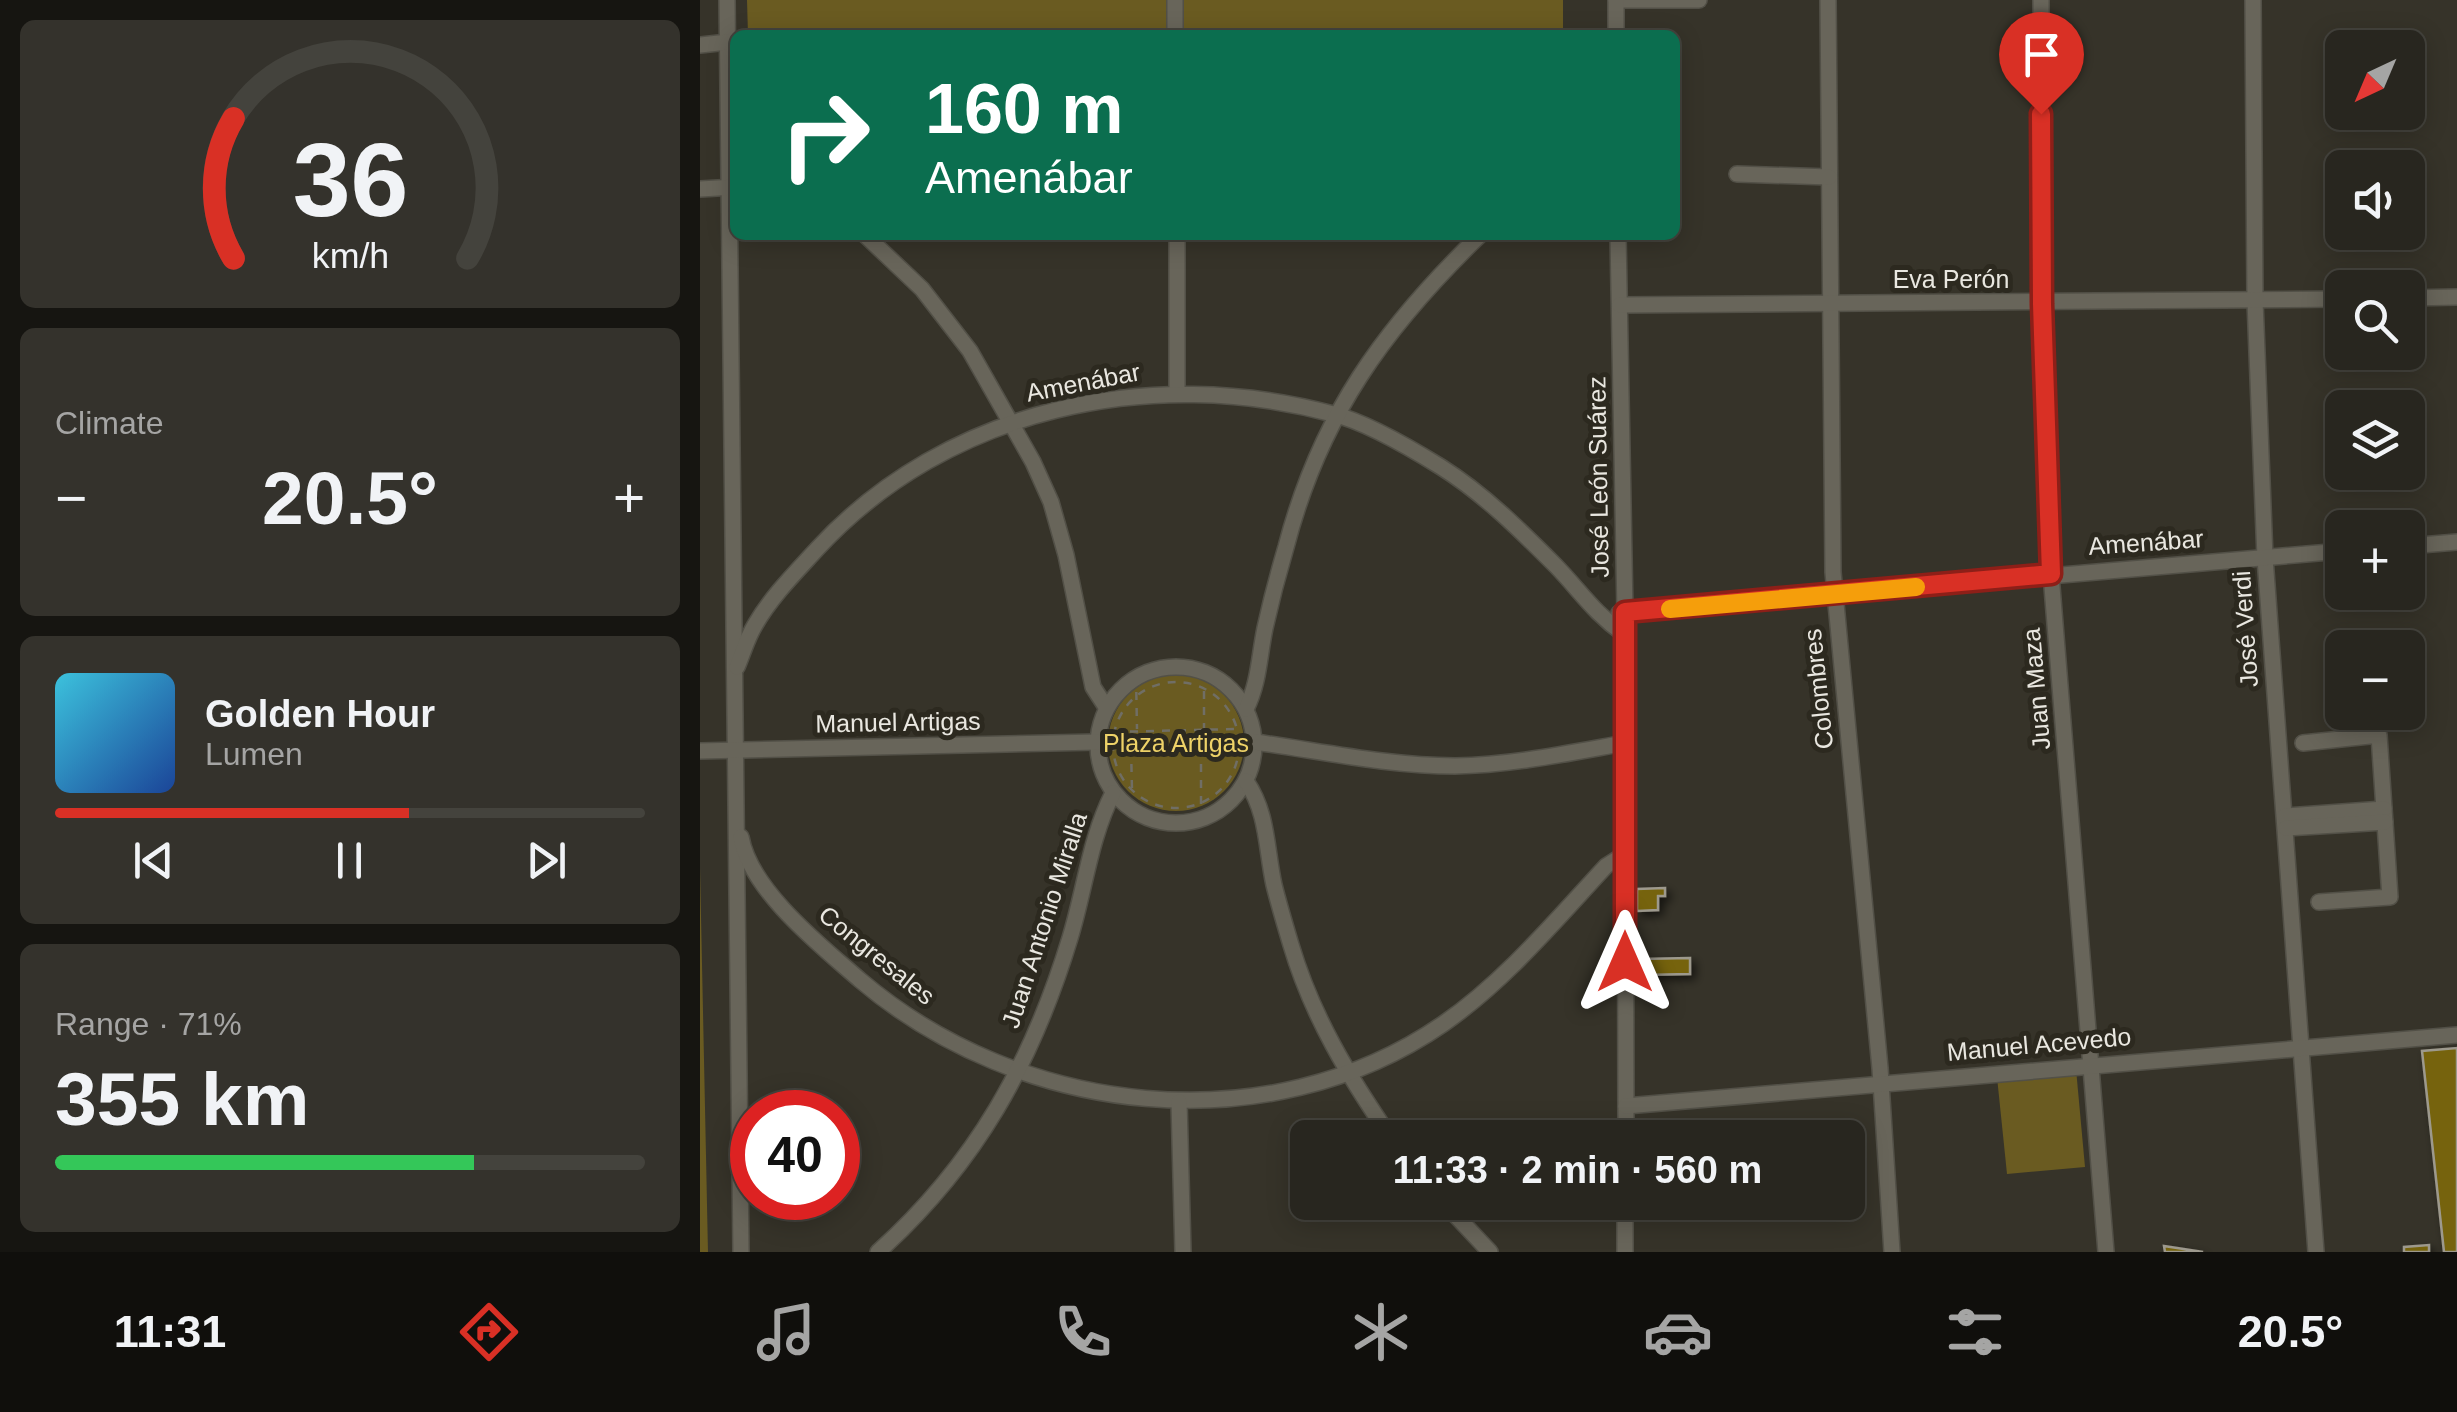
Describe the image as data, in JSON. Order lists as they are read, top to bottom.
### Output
{
  "streets": {
    "street": [
      "Eva Perón",
      "Amenábar",
      "José León Suárez",
      "José Verdi",
      "Colombres",
      "Juan Maza",
      "Manuel Artigas",
      "Juan Antonio Miralla",
      "Congresales",
      "Manuel Acevedo"
    ]
  },
  "crossings": [
    ["Eva Perón", "José León Suárez"],
    ["Eva Perón", "José Verdi"],
    ["Eva Perón", "Colombres"],
    ["Eva Perón", "Juan Maza"],
    ["Amenábar", "José León Suárez"],
    ["Amenábar", "José Verdi"],
    ["Amenábar", "Colombres"],
    ["Amenábar", "Juan Maza"],
    ["José León Suárez", "Congresales"],
    ["José León Suárez", "Manuel Acevedo"],
    ["José Verdi", "Manuel Acevedo"],
    ["Colombres", "Manuel Acevedo"],
    ["Juan Maza", "Manuel Acevedo"],
    ["Juan Antonio Miralla", "Congresales"]
  ],
  "parks": ["Plaza Artigas"],
  "north": "bottom left",
  "page": {
    "map_buttons": ["+", "−"],
    "turn": ["160 m", "Amenábar"],
    "tile": [
      "Climate",
      ["Range · 71%", "355 km"]
    ],
    "heat": ["−", "20.5°", "+"],
    "song": ["Golden Hour", "Lumen"],
    "limit": "40",
    "trip": "11:33 · 2 min · 560 m",
    "tabs": ["11:31", "20.5°"],
    "gauge": ["36", "km/h"]
  }
}
